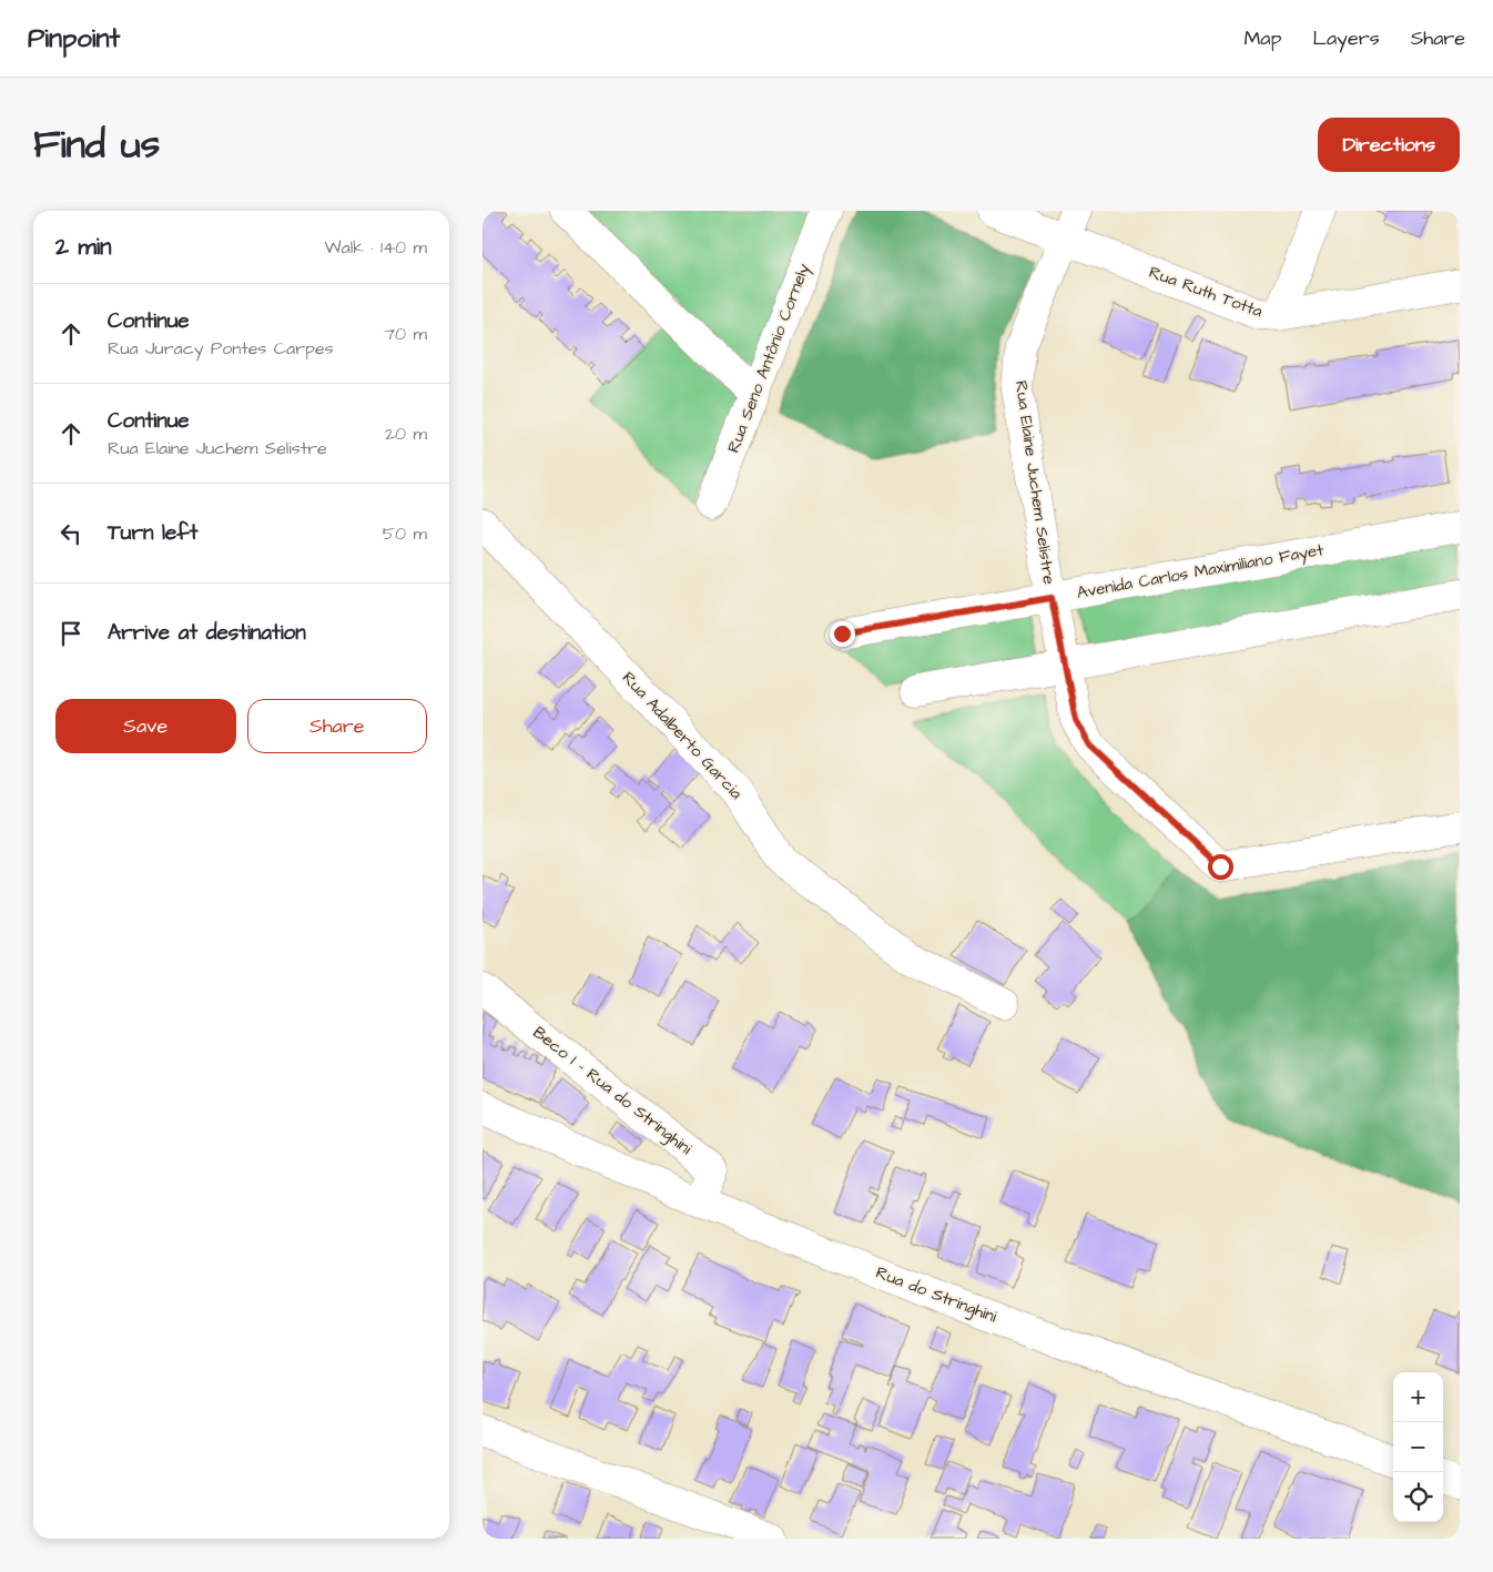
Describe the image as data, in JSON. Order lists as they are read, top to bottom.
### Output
{
  "streets": {
    "street": [
      "Rua Ruth Totta",
      "Rua Seno Antônio Cornely",
      "Rua Elaine Juchem Selistre",
      "Avenida Carlos Maximiliano Fayet",
      "Rua Adalberto Garcia",
      "Beco 1 - Rua do Stringhini",
      "Rua do Stringhini"
    ]
  },
  "crossings": [
    ["Rua Ruth Totta", "Rua Elaine Juchem Selistre"],
    ["Rua Elaine Juchem Selistre", "Avenida Carlos Maximiliano Fayet"],
    ["Beco 1 - Rua do Stringhini", "Rua do Stringhini"]
  ],
  "page": {
    "header": "Pinpoint",
    "nav": ["Map", "Layers", "Share"],
    "title": "Find us",
    "buttons": [
      "Directions",
      ["Save", "Share"]
    ],
    "heading": ["2 min", "Walk · 140 m"],
    "list": [
      ["Continue", "Rua Juracy Pontes Carpes", "70 m"],
      ["Continue", "Rua Elaine Juchem Selistre", "20 m"],
      ["Turn left", "50 m"],
      "Arrive at destination"
    ],
    "map_buttons": ["+", "−"]
  }
}
